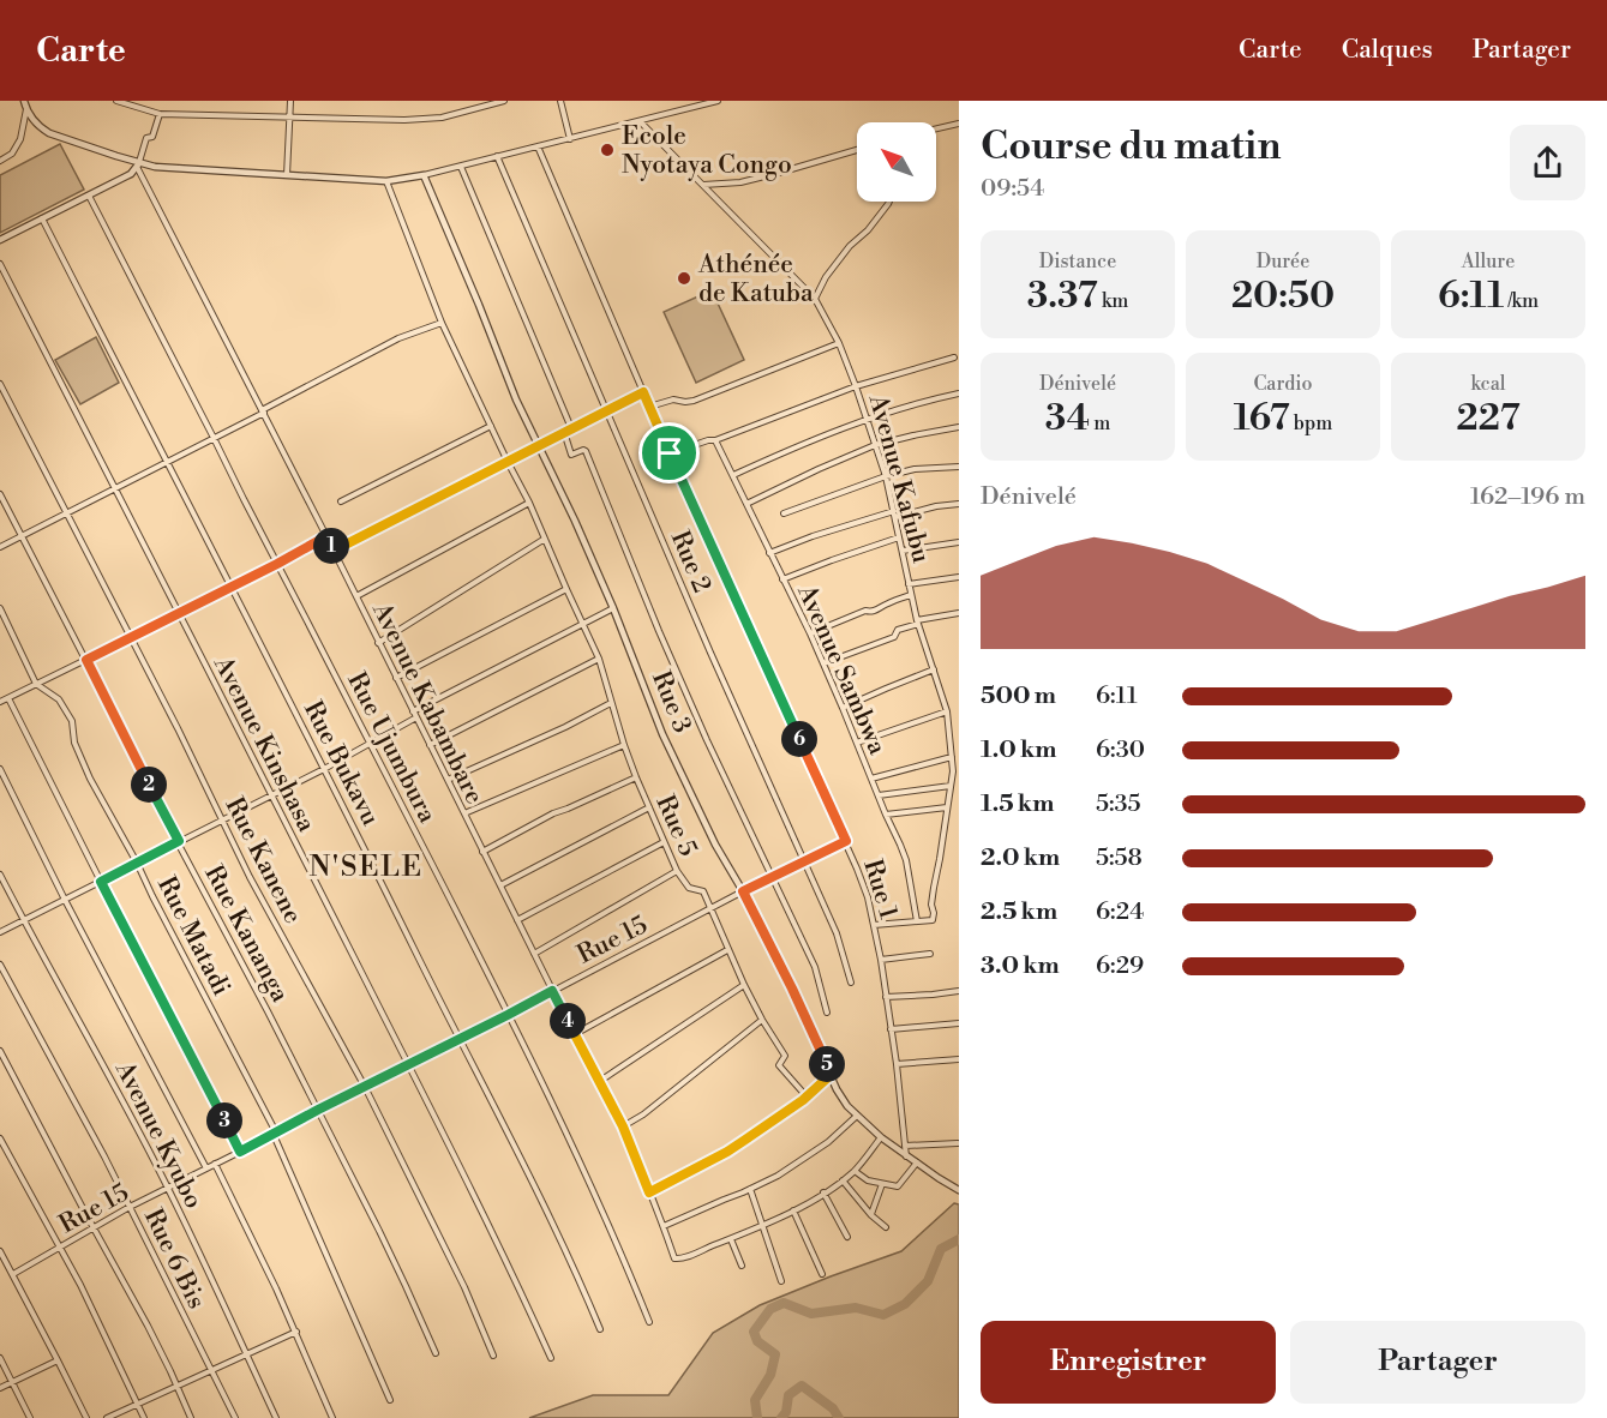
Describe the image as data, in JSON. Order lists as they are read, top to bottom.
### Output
{
  "streets": {
    "street": [
      "Avenue Kafubu",
      "Rue 2",
      "Avenue Sambwa",
      "Rue 3",
      "Avenue Kabambare",
      "Avenue Kinshasa",
      "Rue Ujumbura",
      "Rue Bukavu",
      "Rue 5",
      "Rue Kanene",
      "Rue 1",
      "Rue Kananga",
      "Rue Matadi",
      "Rue 15",
      "Avenue Kyubo",
      "Rue 6 Bis"
    ]
  },
  "crossings": [
    ["Avenue Kafubu", "Avenue Sambwa"],
    ["Rue 2", "Rue 15"],
    ["Rue 3", "Rue 1"],
    ["Rue 3", "Rue 15"],
    ["Avenue Kabambare", "Rue 15"],
    ["Avenue Kinshasa", "Rue 15"],
    ["Rue Ujumbura", "Rue 15"],
    ["Rue Bukavu", "Rue 15"],
    ["Rue 5", "Rue 15"],
    ["Rue Kanene", "Rue 15"],
    ["Rue 1", "Rue 15"],
    ["Rue Kananga", "Rue 15"],
    ["Rue Matadi", "Rue 15"],
    ["Rue 15", "Avenue Kyubo"],
    ["Rue 15", "Rue 6 Bis"]
  ],
  "districts": ["N'SELE"],
  "places": ["Ecole Nyotaya Congo", "Athénée de Katuba"],
  "north": "top left",
  "page": {
    "header": "Carte",
    "nav": ["Carte", "Calques", "Partager"],
    "heading": ["Course du matin", "09:54"],
    "stats": [
      ["Distance", "3.37 km"],
      ["Durée", "20:50"],
      ["Allure", "6:11 /km"],
      ["Dénivelé", "34 m"],
      ["Cardio", "167 bpm"],
      ["kcal", "227"]
    ],
    "chart": ["Dénivelé", "162–196 m"],
    "pins": [
      "1",
      "6",
      "2",
      "4",
      "5",
      "3"
    ],
    "list": [
      {
        "name": "500 m",
        "note": "6:11"
      },
      {
        "name": "1.0 km",
        "note": "6:30"
      },
      {
        "name": "1.5 km",
        "note": "5:35"
      },
      {
        "name": "2.0 km",
        "note": "5:58"
      },
      {
        "name": "2.5 km",
        "note": "6:24"
      },
      {
        "name": "3.0 km",
        "note": "6:29"
      }
    ],
    "buttons": ["Enregistrer", "Partager"]
  }
}
